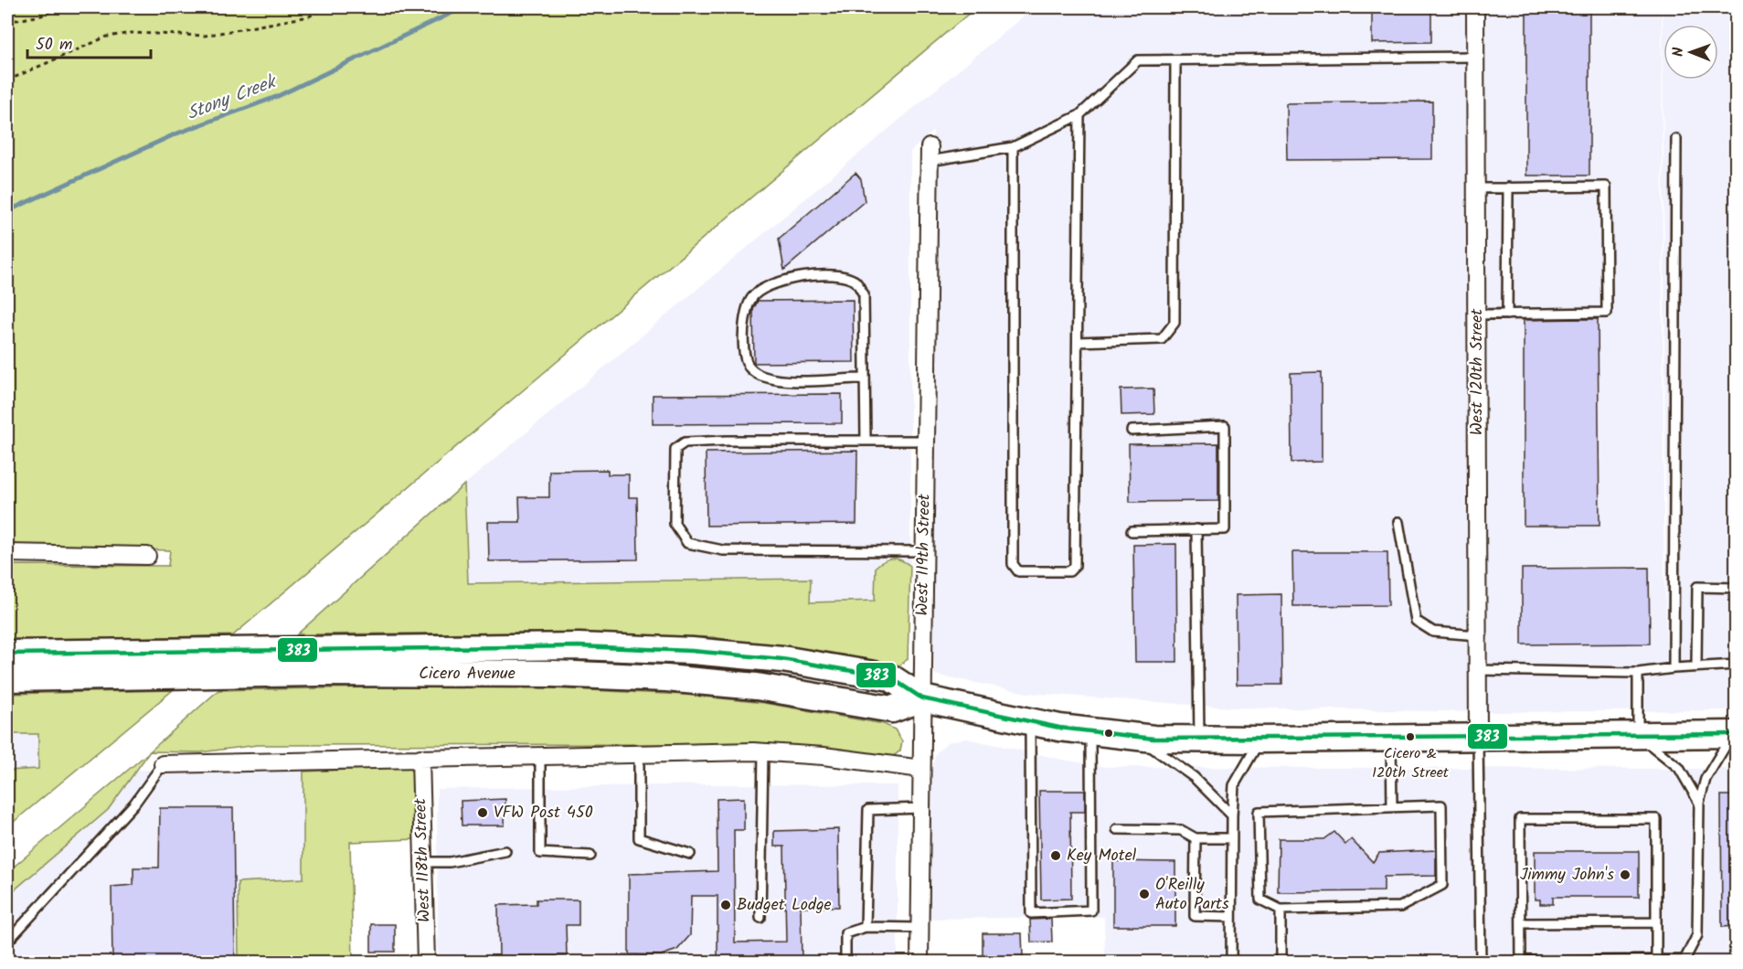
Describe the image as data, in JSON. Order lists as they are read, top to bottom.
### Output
{
  "streets": {
    "main road": ["Cicero Avenue"],
    "street": ["West 120th Street", "West 119th Street", "West 118th Street"]
  },
  "crossings": [
    ["West 120th Street", "Cicero Avenue"],
    ["West 119th Street", "Cicero Avenue"]
  ],
  "water": ["Stony Creek"],
  "places": [
    "Cicero & 120th Street",
    "VFW Post 450",
    "Key Motel",
    "Jimmy John's",
    "O'Reilly Auto Parts",
    "Budget Lodge"
  ],
  "lines": ["transit line 383"],
  "scale_bar": "50 m",
  "north": "left"
}
